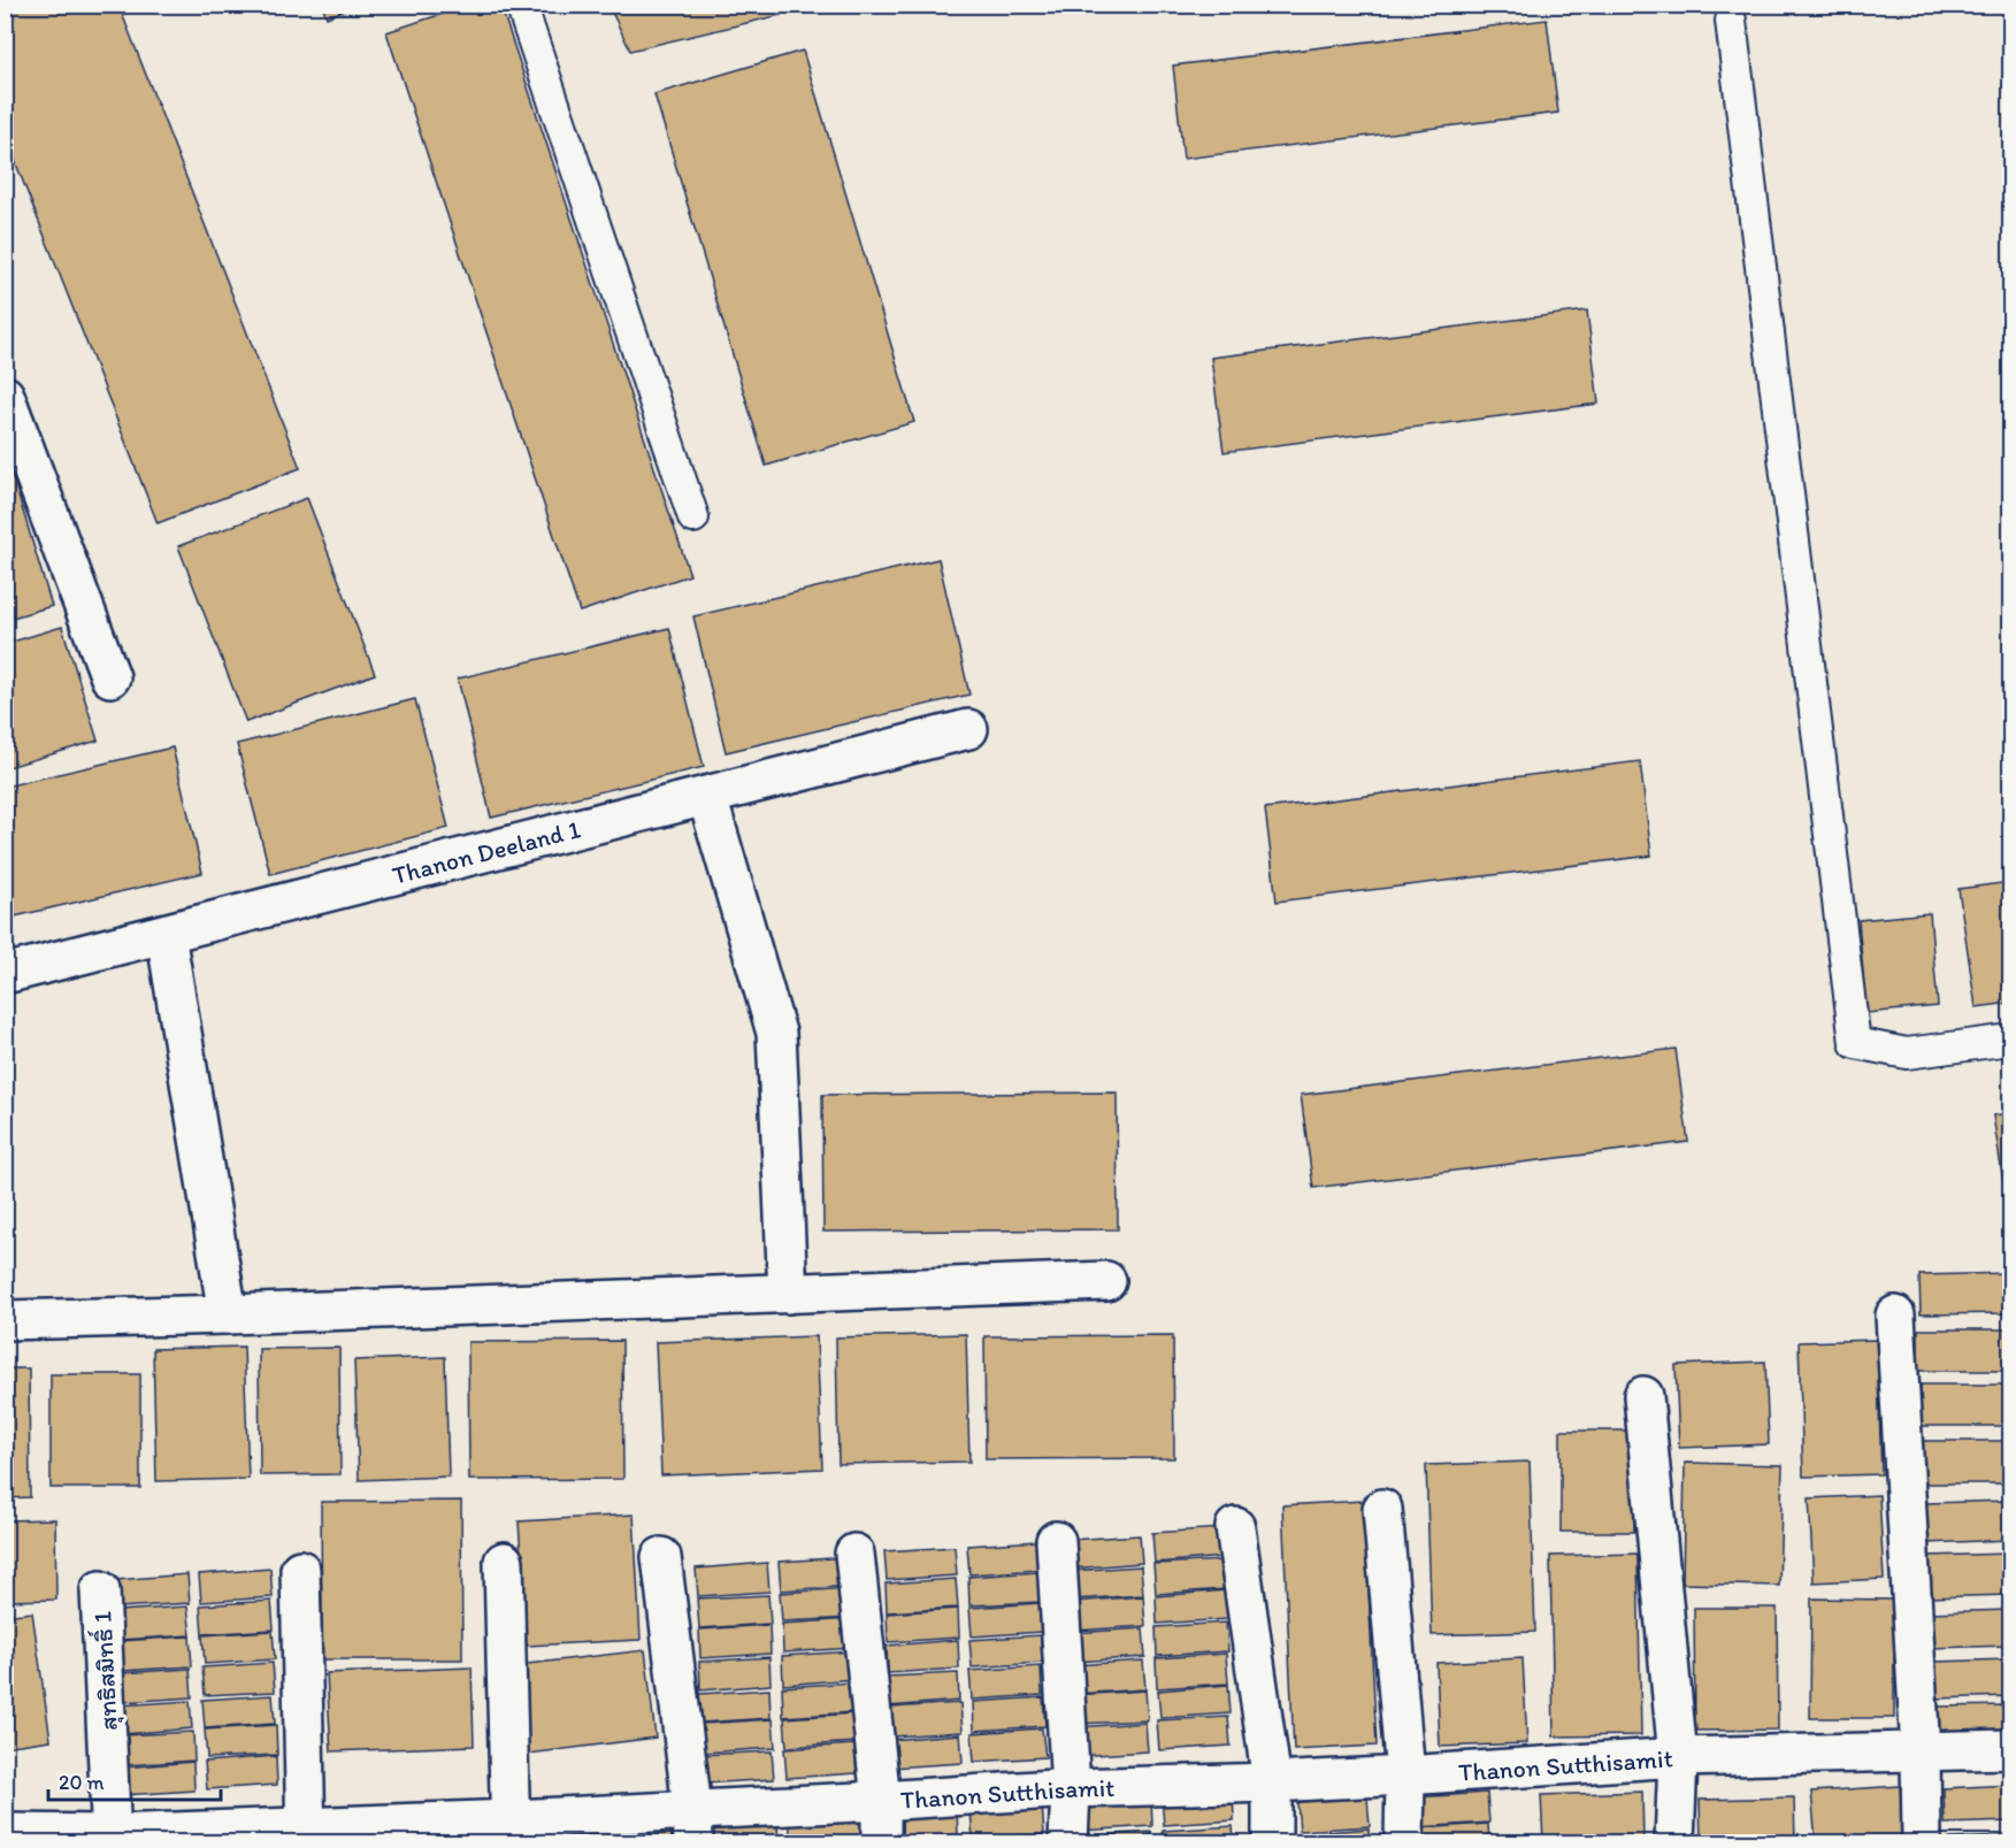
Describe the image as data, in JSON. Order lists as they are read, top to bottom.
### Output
{
  "streets": {
    "street": ["Thanon Deeland 1", "สุทธิสมิทธิ์ 1", "Thanon Sutthisamit"]
  },
  "crossings": [
    ["สุทธิสมิทธิ์ 1", "Thanon Sutthisamit"]
  ],
  "scale_bar": "20 m"
}
